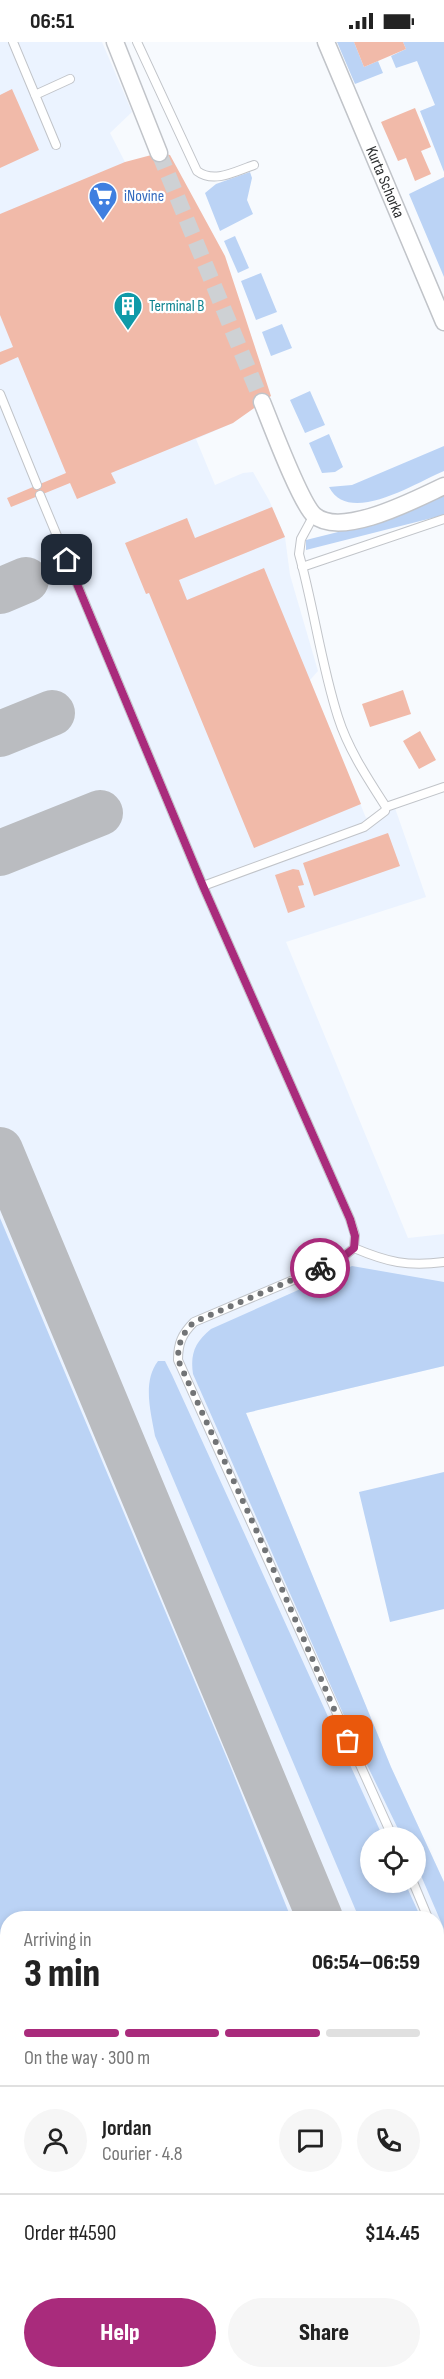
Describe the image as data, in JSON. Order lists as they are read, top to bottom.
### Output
{
  "streets": {
    "street": ["Kurta Schorka"]
  },
  "places": {
    "supermarket": ["iNovine"],
    "building": ["Terminal B"]
  },
  "page": {
    "status": "06:51",
    "heading": ["3 min", "Arriving in", "06:54–06:59"],
    "panel": [
      "Jordan",
      "Courier · 4.8",
      "Order #4590",
      "$14.45"
    ],
    "bar": "On the way · 300 m",
    "buttons": ["Help", "Share"]
  }
}
